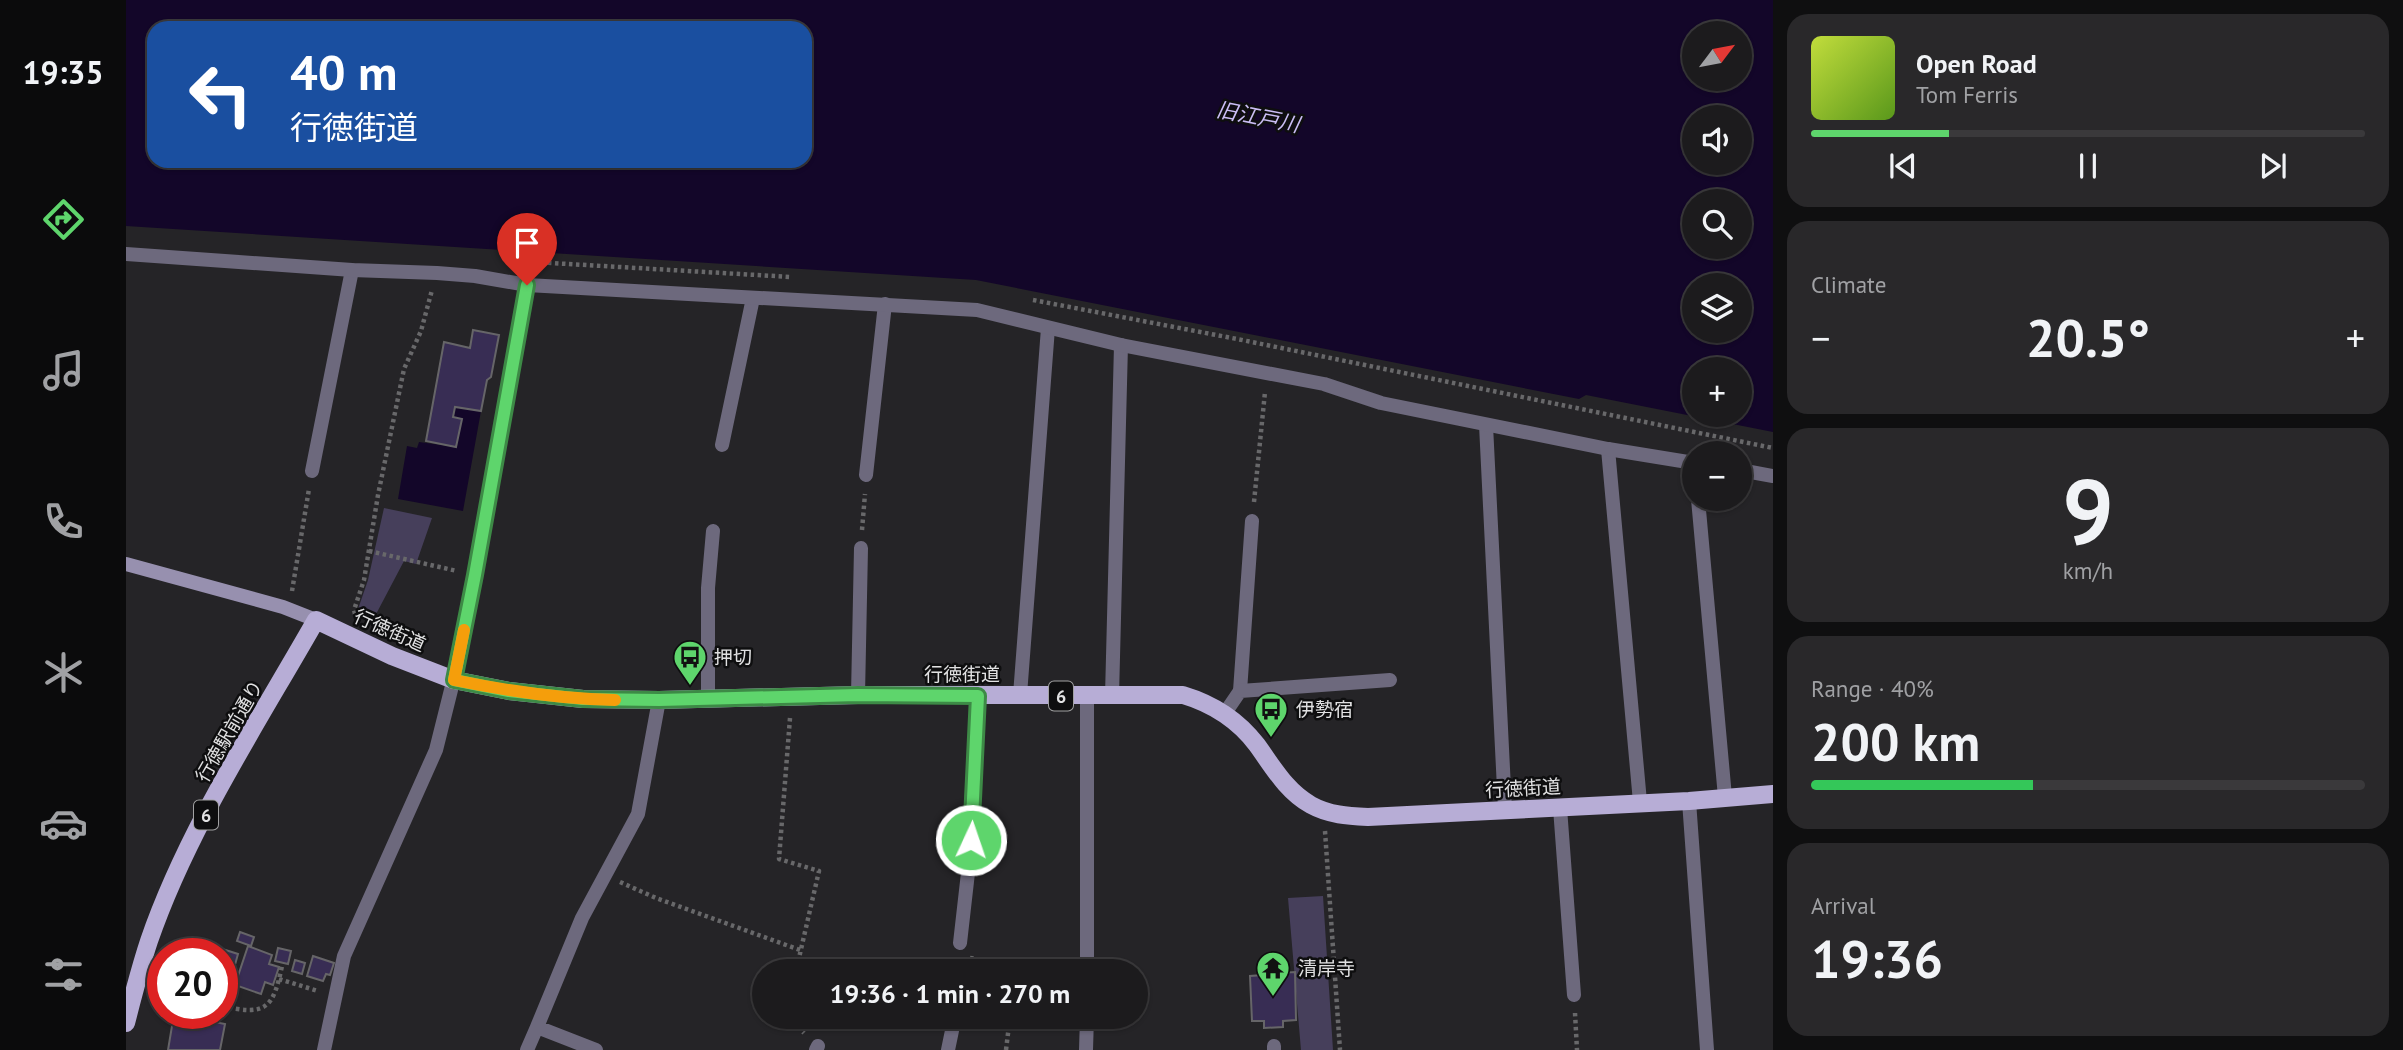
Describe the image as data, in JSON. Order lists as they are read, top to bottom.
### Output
{
  "streets": {
    "main road": ["行徳街道", "6", "行徳駅前通り"]
  },
  "crossings": [
    ["行徳街道", "行徳駅前通り"]
  ],
  "water": ["旧江戸川"],
  "places": {
    "bus stop": ["押切", "伊勢宿"],
    "temple": ["清岸寺"]
  },
  "north": "top right",
  "page": {
    "tabs": "19:35",
    "map_buttons": ["+", "−"],
    "turn": ["40 m", "行徳街道"],
    "song": ["Open Road", "Tom Ferris"],
    "tile": [
      "Climate",
      ["9", "km/h"],
      ["Range · 40%", "200 km"],
      ["Arrival", "19:36"]
    ],
    "heat": ["−", "20.5°", "+"],
    "limit": "20",
    "trip": "19:36 · 1 min · 270 m"
  }
}
